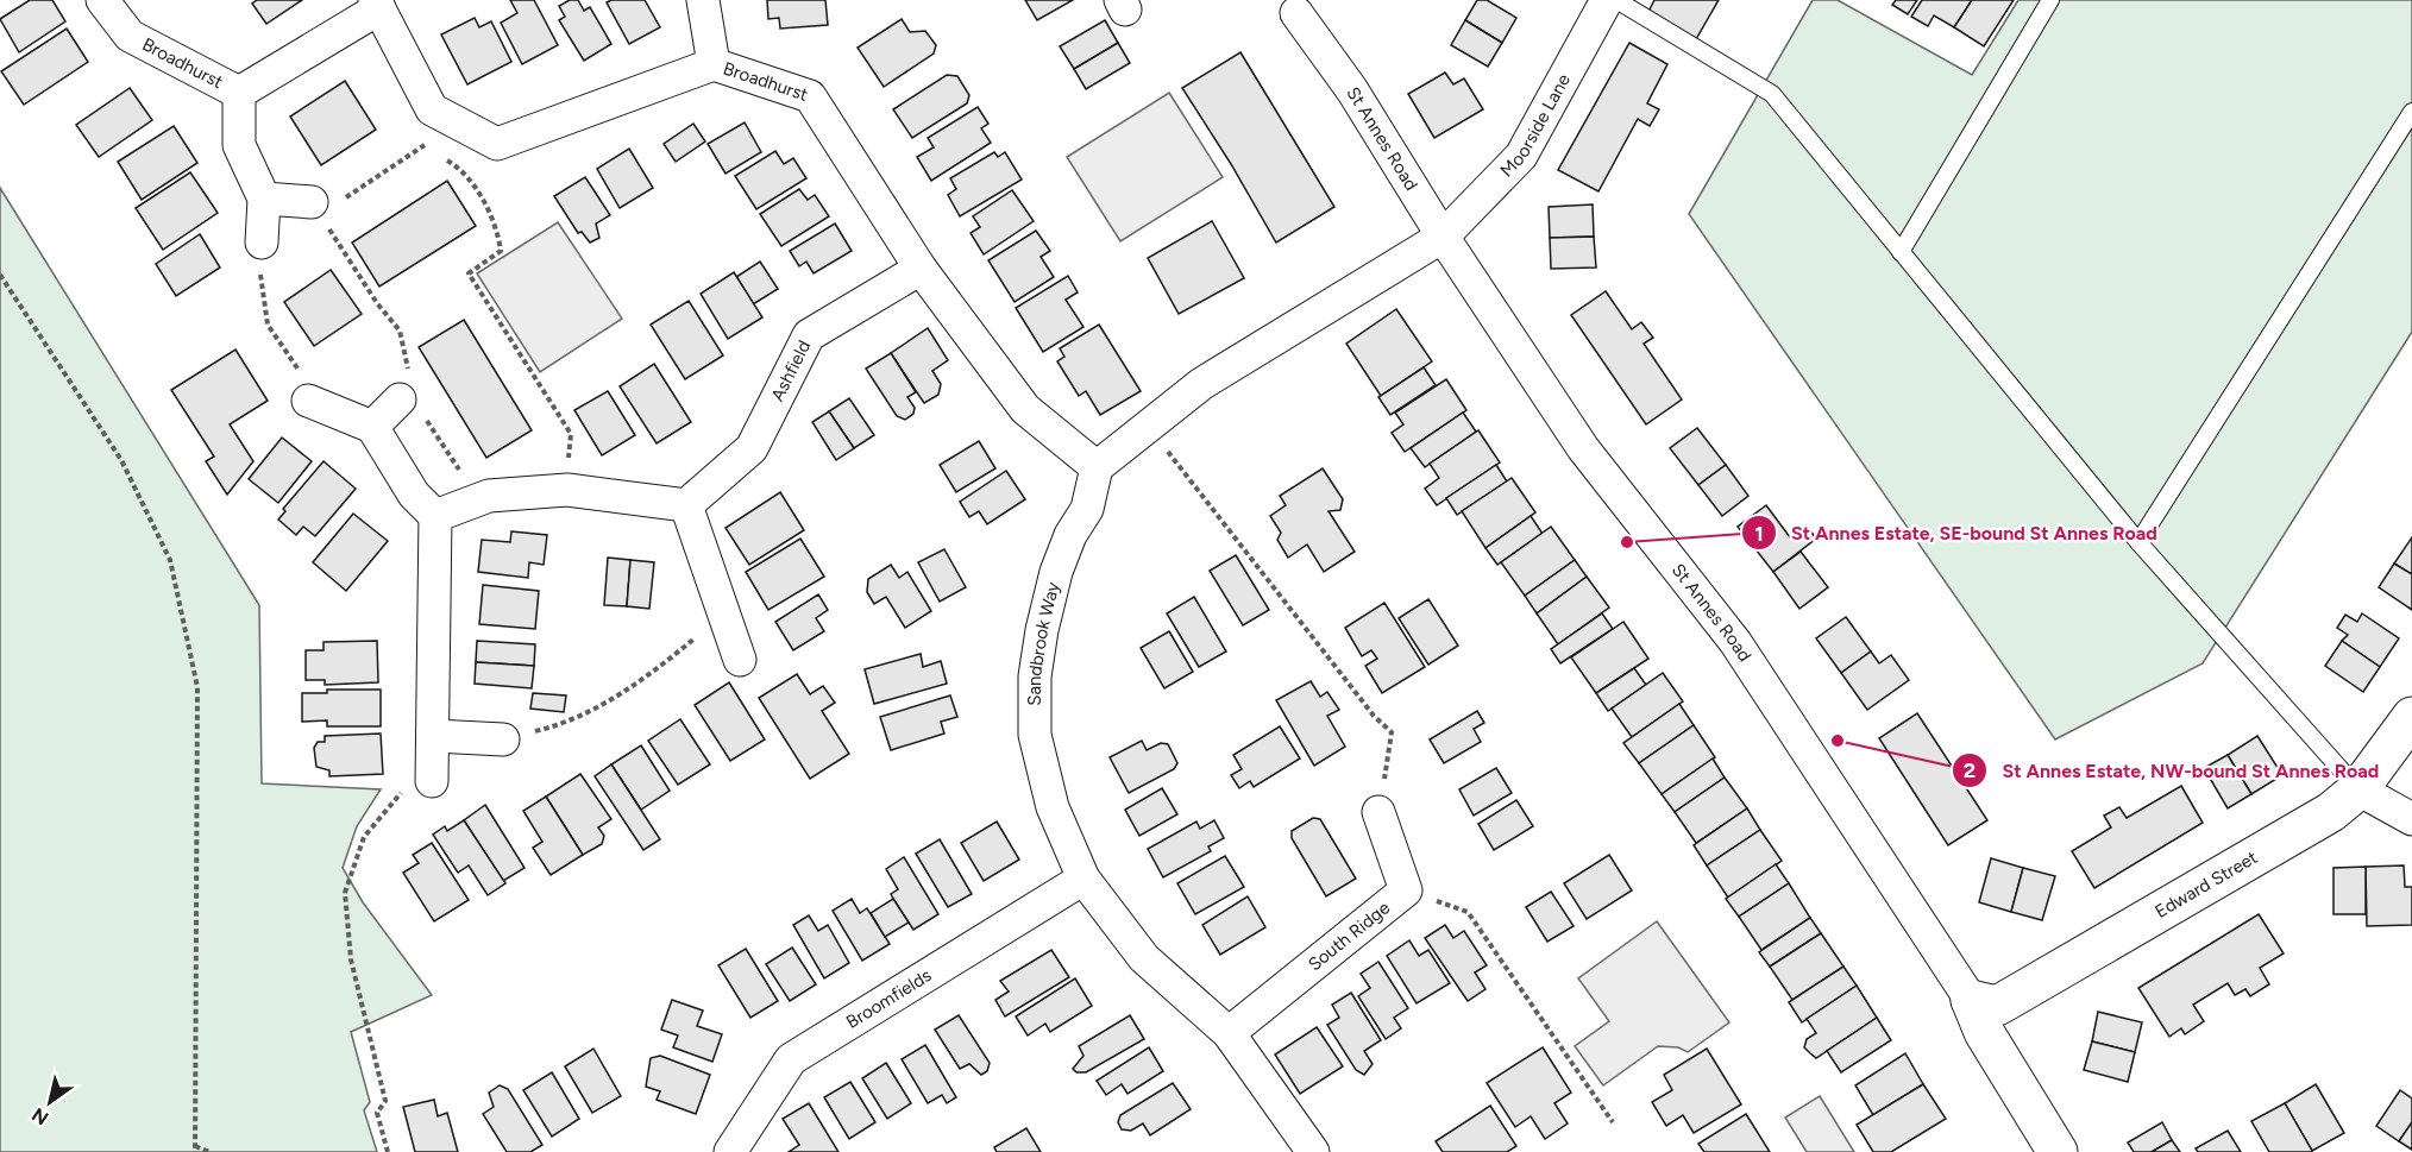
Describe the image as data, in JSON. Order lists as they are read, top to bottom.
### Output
{
  "streets": {
    "street": [
      "Broadhurst",
      "Moorside Lane",
      "St Annes Road",
      "Ashfield",
      "Sandbrook Way",
      "Edward Street",
      "South Ridge",
      "Broomfields"
    ]
  },
  "crossings": [
    ["Broadhurst", "Ashfield"],
    ["Broadhurst", "Sandbrook Way"],
    ["Moorside Lane", "St Annes Road"],
    ["St Annes Road", "Edward Street"],
    ["Sandbrook Way", "South Ridge"],
    ["Sandbrook Way", "Broomfields"]
  ],
  "places": ["St Annes Estate, SE-bound St Annes Road", "St Annes Estate, NW-bound St Annes Road"],
  "north": "bottom left"
}
